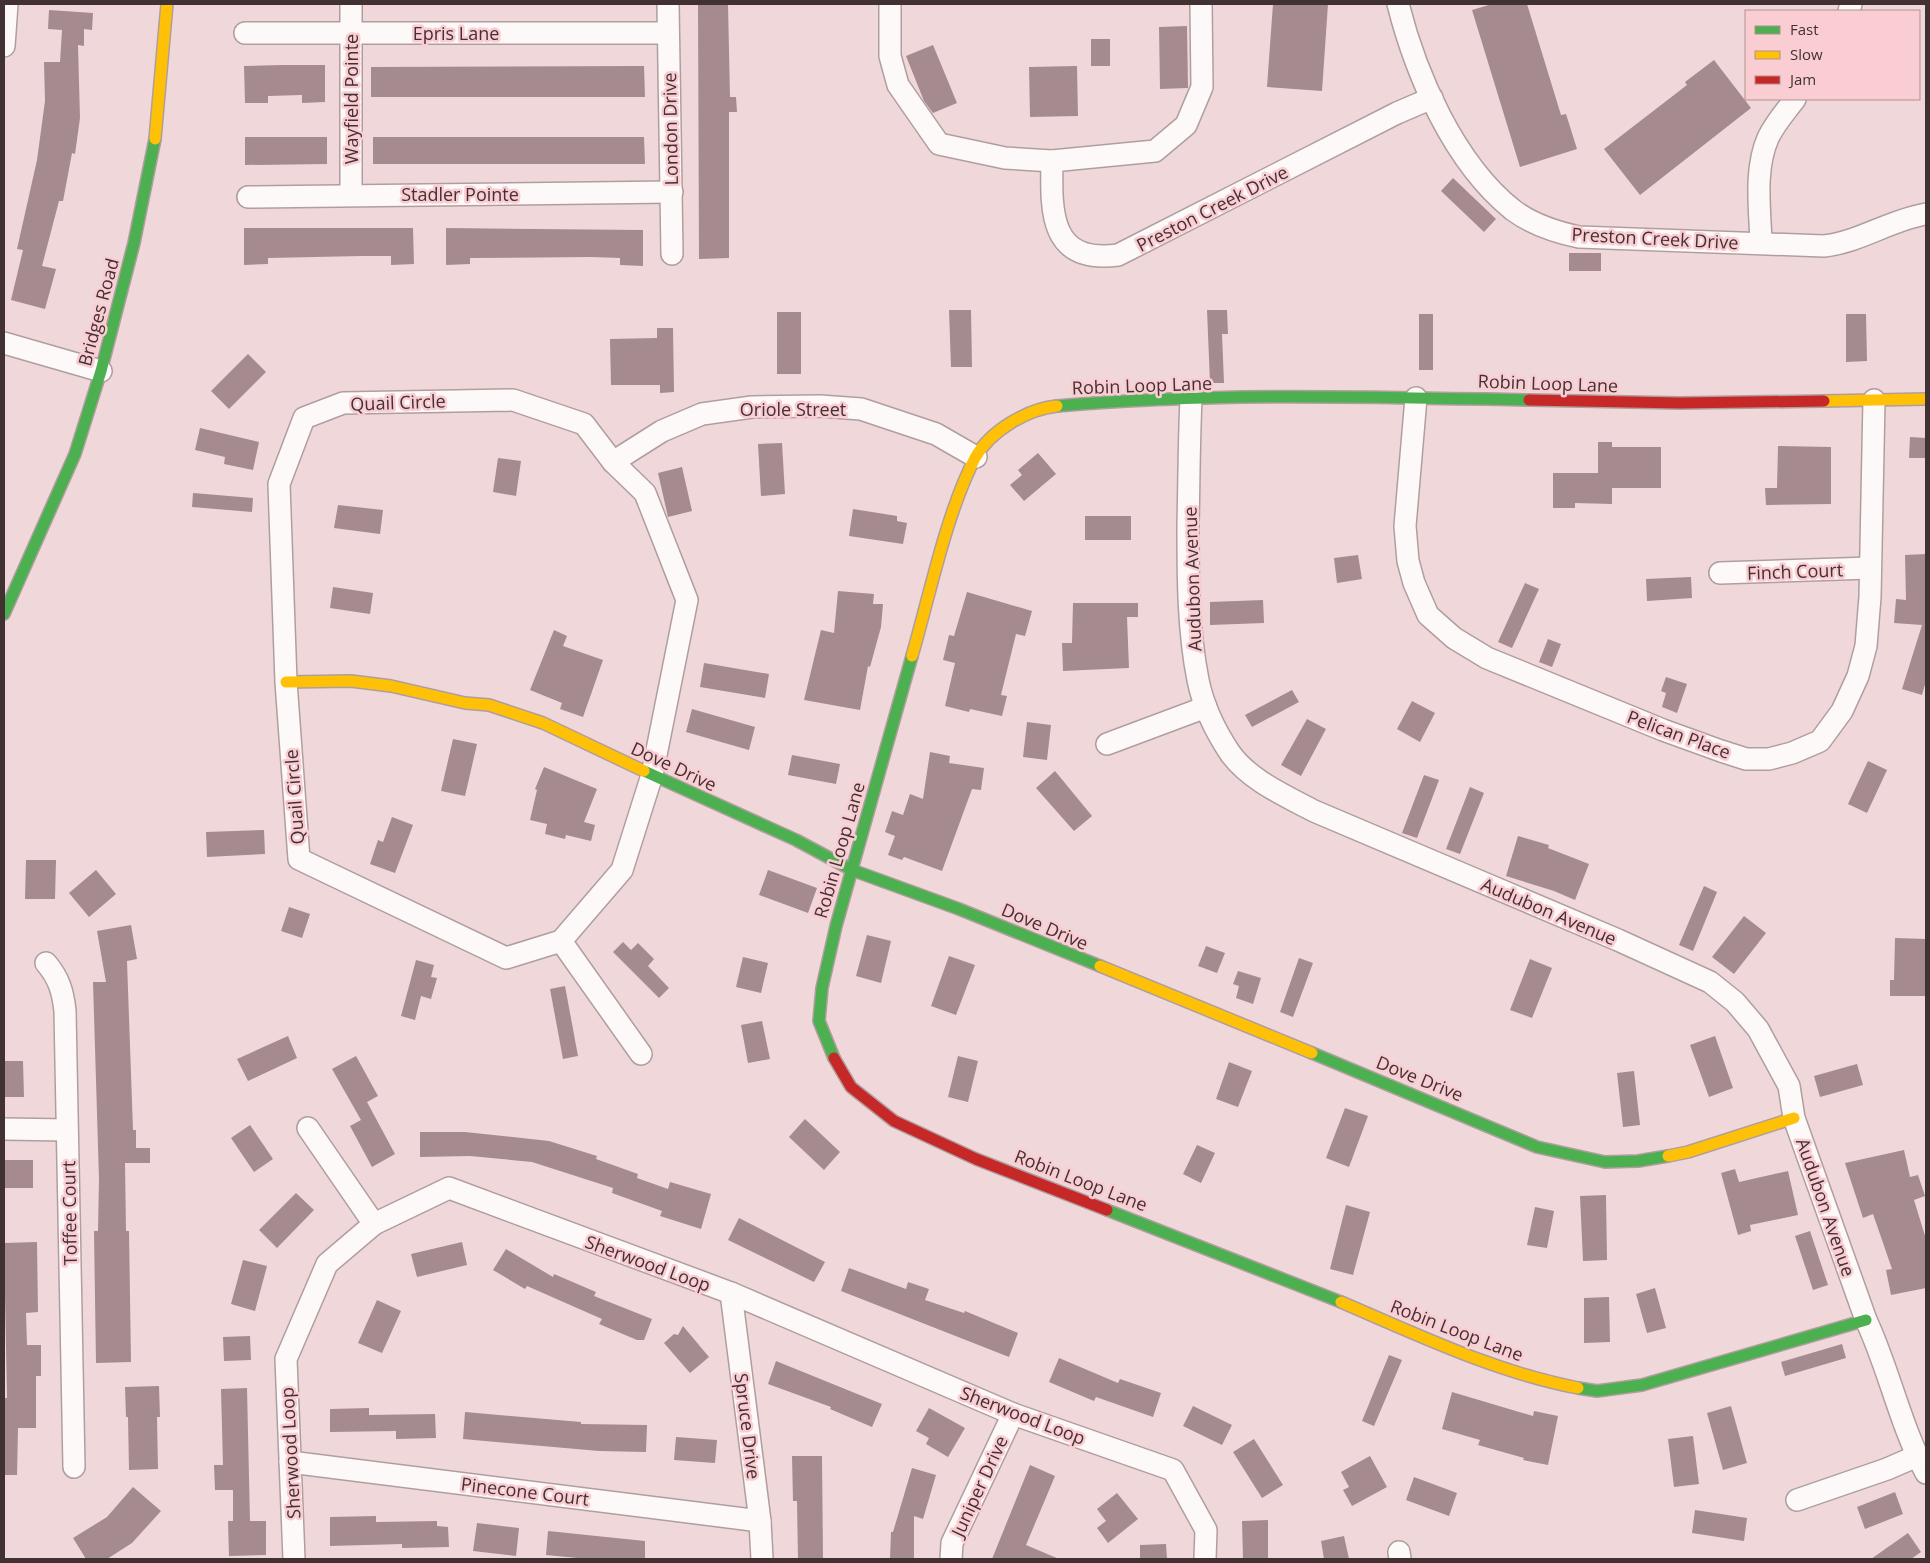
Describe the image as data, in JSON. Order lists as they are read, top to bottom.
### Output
{
  "streets": {
    "street": [
      "Epris Lane",
      "Wayfield Pointe",
      "London Drive",
      "Stadler Pointe",
      "Preston Creek Drive",
      "Bridges Road",
      "Robin Loop Lane",
      "Quail Circle",
      "Oriole Street",
      "Finch Court",
      "Audubon Avenue",
      "Pelican Place",
      "Dove Drive",
      "Toffee Court",
      "Sherwood Loop",
      "Spruce Drive",
      "Juniper Drive",
      "Pinecone Court"
    ]
  },
  "crossings": [
    ["Epris Lane", "Wayfield Pointe"],
    ["Epris Lane", "London Drive"],
    ["Wayfield Pointe", "Stadler Pointe"],
    ["London Drive", "Stadler Pointe"],
    ["Robin Loop Lane", "Oriole Street"],
    ["Robin Loop Lane", "Audubon Avenue"],
    ["Robin Loop Lane", "Pelican Place"],
    ["Robin Loop Lane", "Dove Drive"],
    ["Quail Circle", "Oriole Street"],
    ["Quail Circle", "Dove Drive"],
    ["Finch Court", "Pelican Place"],
    ["Audubon Avenue", "Dove Drive"],
    ["Sherwood Loop", "Spruce Drive"],
    ["Sherwood Loop", "Juniper Drive"],
    ["Sherwood Loop", "Pinecone Court"],
    ["Spruce Drive", "Pinecone Court"]
  ],
  "legend": ["Fast", "Slow", "Jam"]
}
